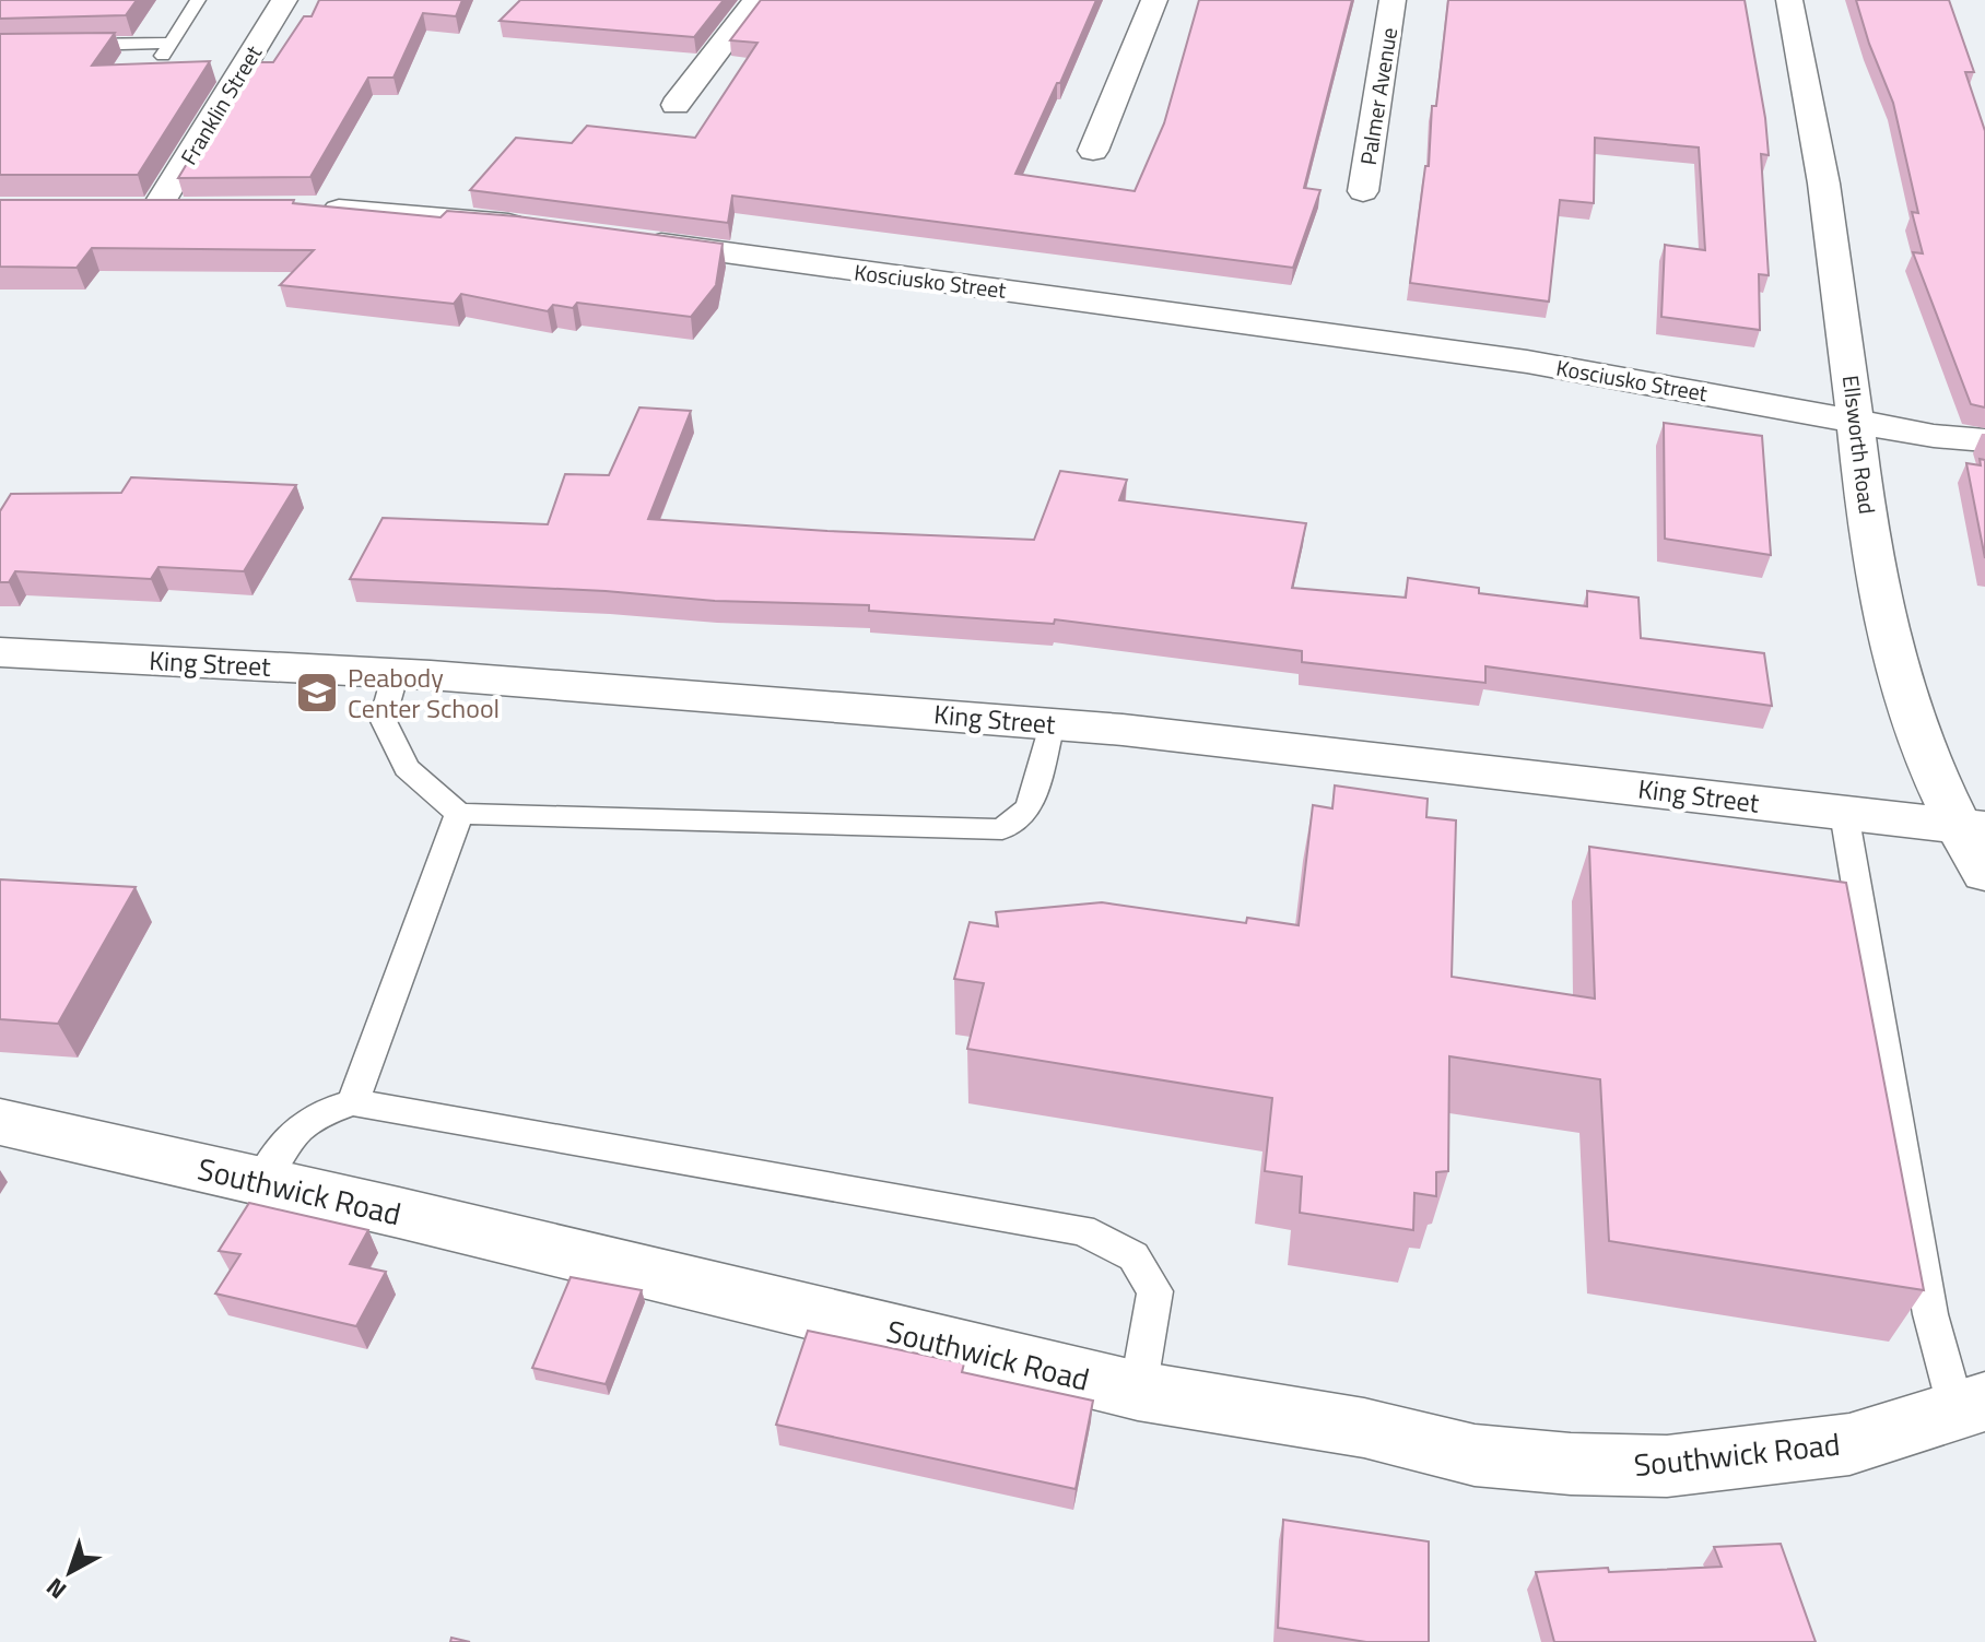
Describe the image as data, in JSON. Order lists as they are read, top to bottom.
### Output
{
  "streets": {
    "street": [
      "Palmer Avenue",
      "Franklin Street",
      "Kosciusko Street",
      "Ellsworth Road",
      "King Street",
      "Southwick Road"
    ]
  },
  "crossings": [
    ["Kosciusko Street", "Ellsworth Road"],
    ["Ellsworth Road", "King Street"]
  ],
  "places": {
    "school or university": ["Peabody Center School"]
  },
  "north": "bottom left"
}
